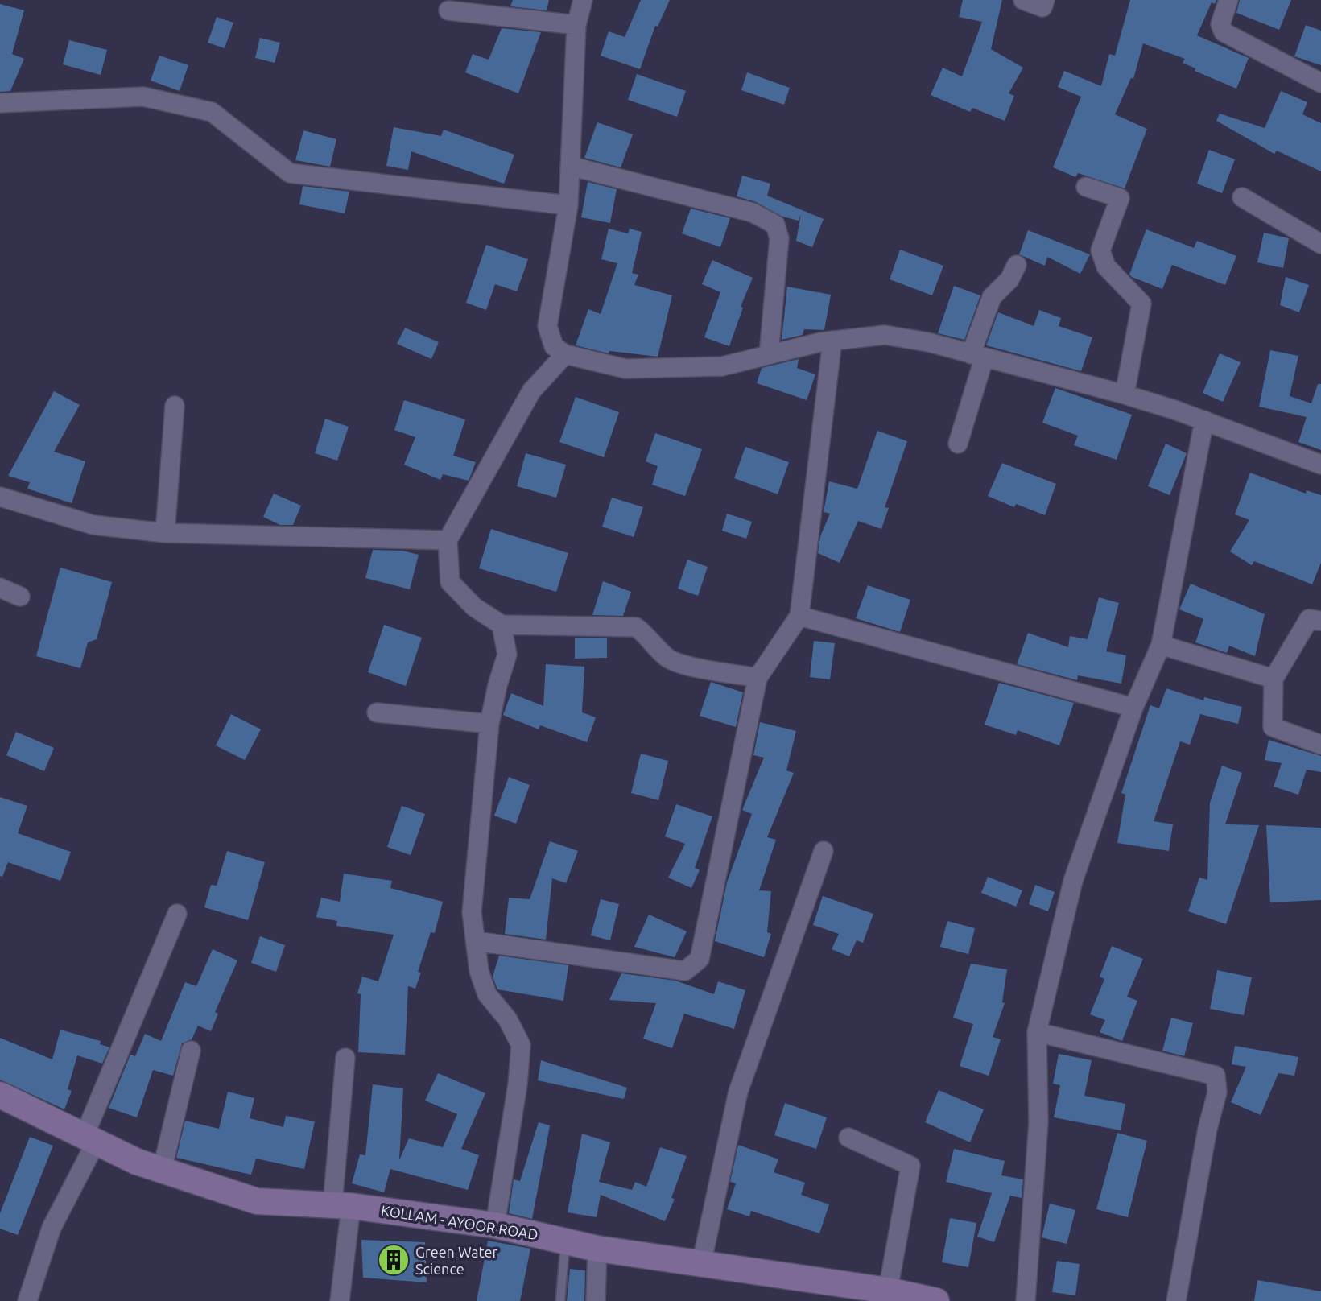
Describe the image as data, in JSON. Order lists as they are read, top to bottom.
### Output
{
  "streets": {
    "main road": ["KOLLAM - AYOOR ROAD"]
  },
  "places": {
    "building": ["Green Water Science"]
  }
}
